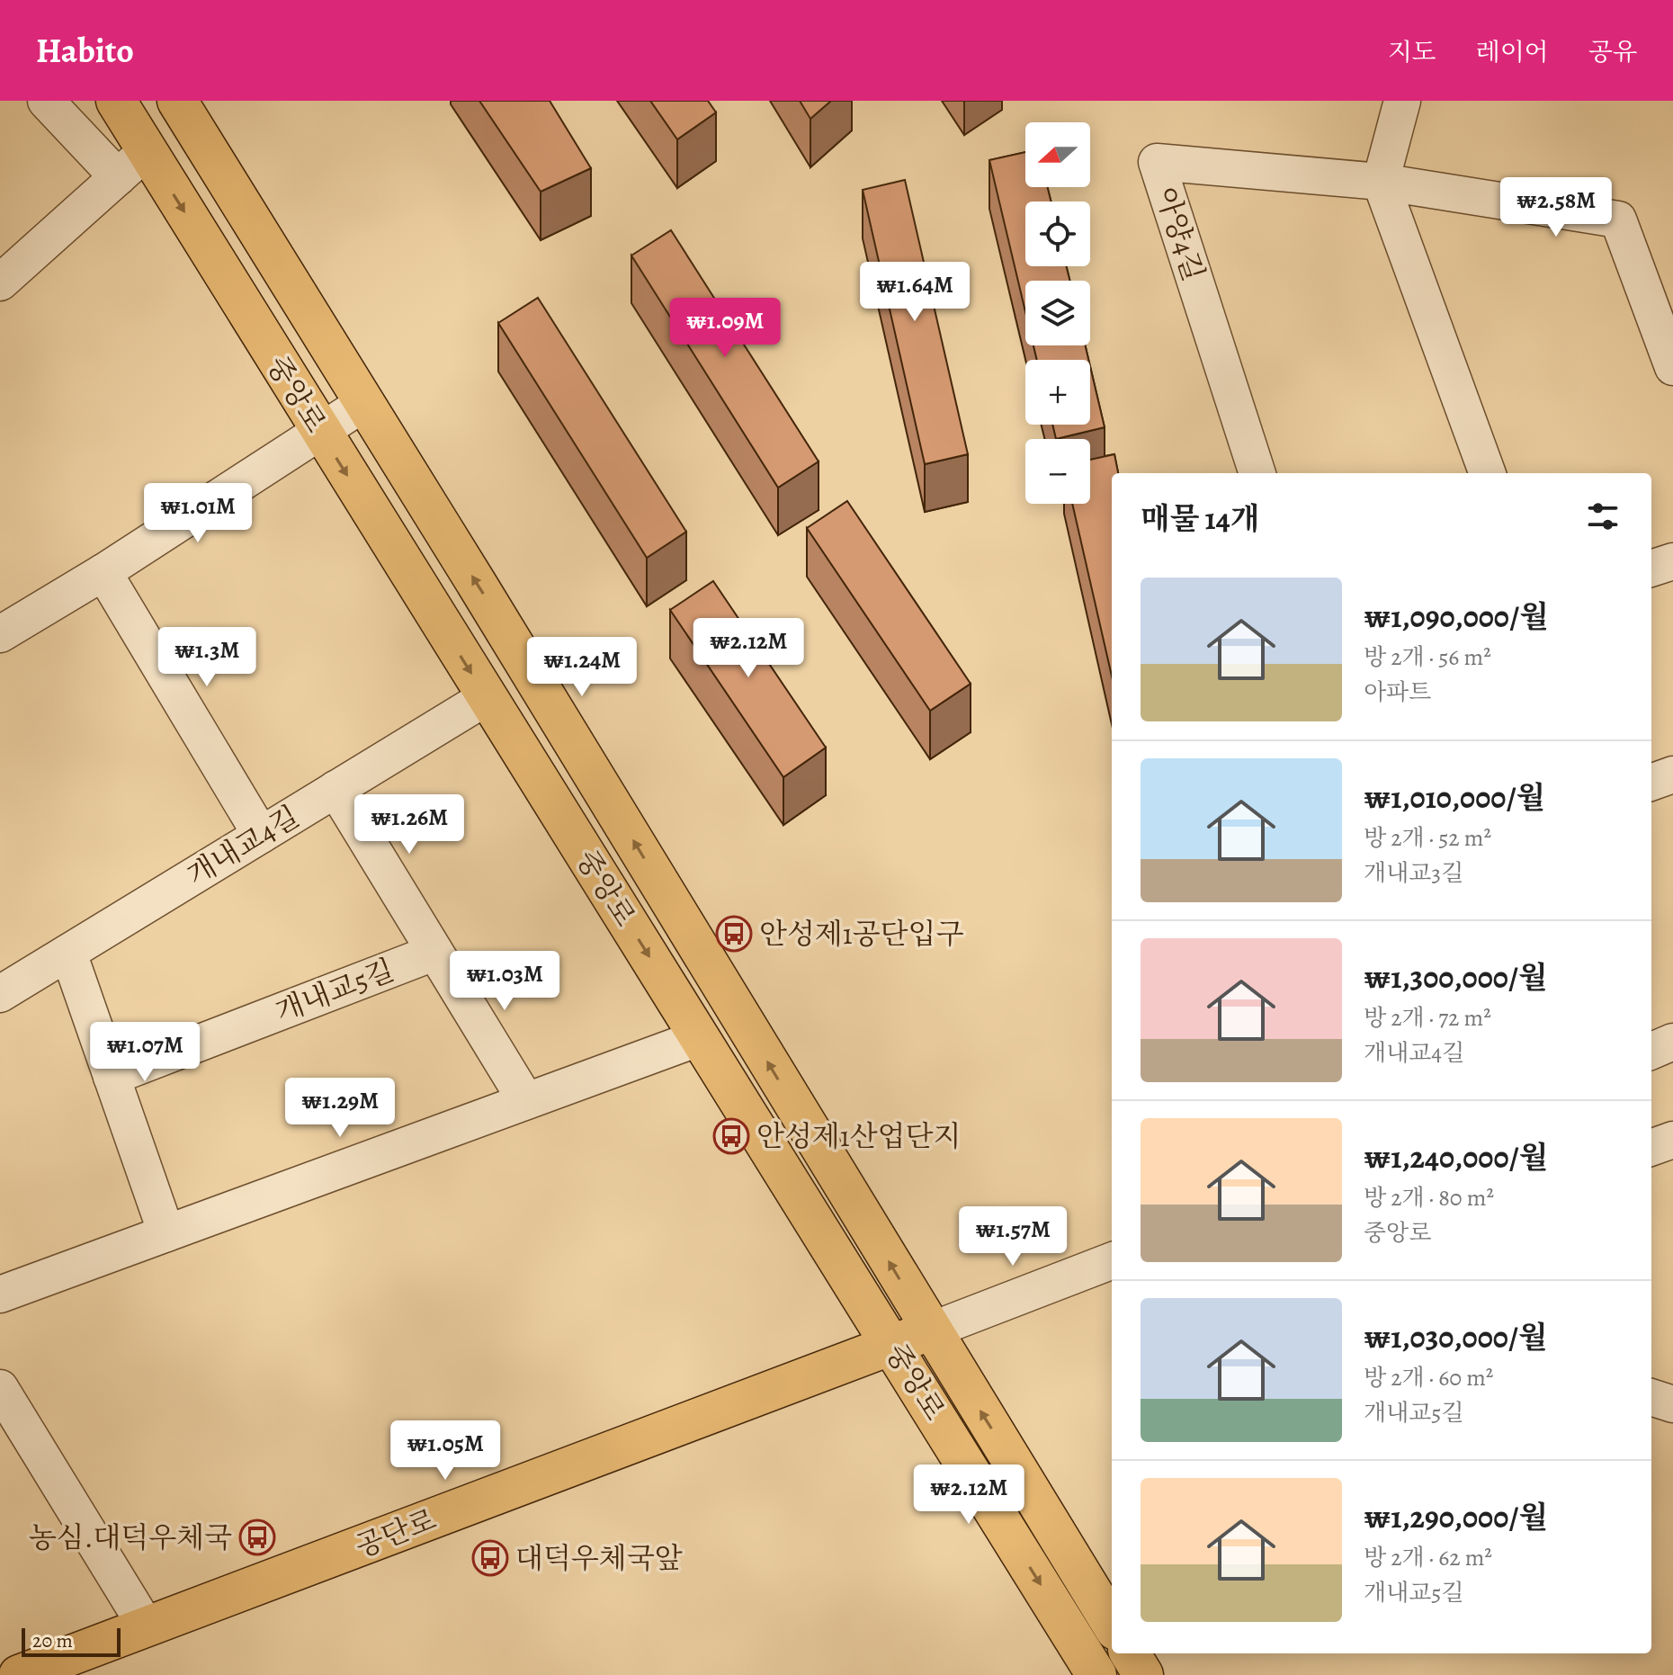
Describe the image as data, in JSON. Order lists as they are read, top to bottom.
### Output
{
  "streets": {
    "main road": ["중앙로", "공단로"],
    "street": ["아양4길", "개내교4길", "개내교5길"]
  },
  "crossings": [
    ["중앙로", "개내교4길"],
    ["중앙로", "공단로"]
  ],
  "places": {
    "bus stop": [
      "안성제1공단입구",
      "안성제1산업단지",
      "농심.대덕우체국",
      "대덕우체국앞"
    ]
  },
  "scale_bar": "20 m",
  "north": "left",
  "page": {
    "header": "Habito",
    "nav": ["지도", "레이어", "공유"],
    "map_buttons": ["+", "−"],
    "price": [
      "₩2.58M",
      "₩1.64M",
      "₩1.09M",
      "₩1.01M",
      "₩2.12M",
      "₩1.3M",
      "₩1.24M",
      "₩1.26M",
      "₩1.03M",
      "₩1.07M",
      "₩1.29M",
      "₩1.57M",
      "₩1.05M",
      "₩2.12M"
    ],
    "heading": "매물 14개",
    "list": [
      {
        "name": "₩1,090,000/월",
        "note": "방 2개 · 56 m² · 아파트"
      },
      {
        "name": "₩1,010,000/월",
        "note": "방 2개 · 52 m² · 개내교3길"
      },
      {
        "name": "₩1,300,000/월",
        "note": "방 2개 · 72 m² · 개내교4길"
      },
      {
        "name": "₩1,240,000/월",
        "note": "방 2개 · 80 m² · 중앙로"
      },
      {
        "name": "₩1,030,000/월",
        "note": "방 2개 · 60 m² · 개내교5길"
      },
      {
        "name": "₩1,290,000/월",
        "note": "방 2개 · 62 m² · 개내교5길"
      }
    ],
    "scale": "20 m"
  }
}
